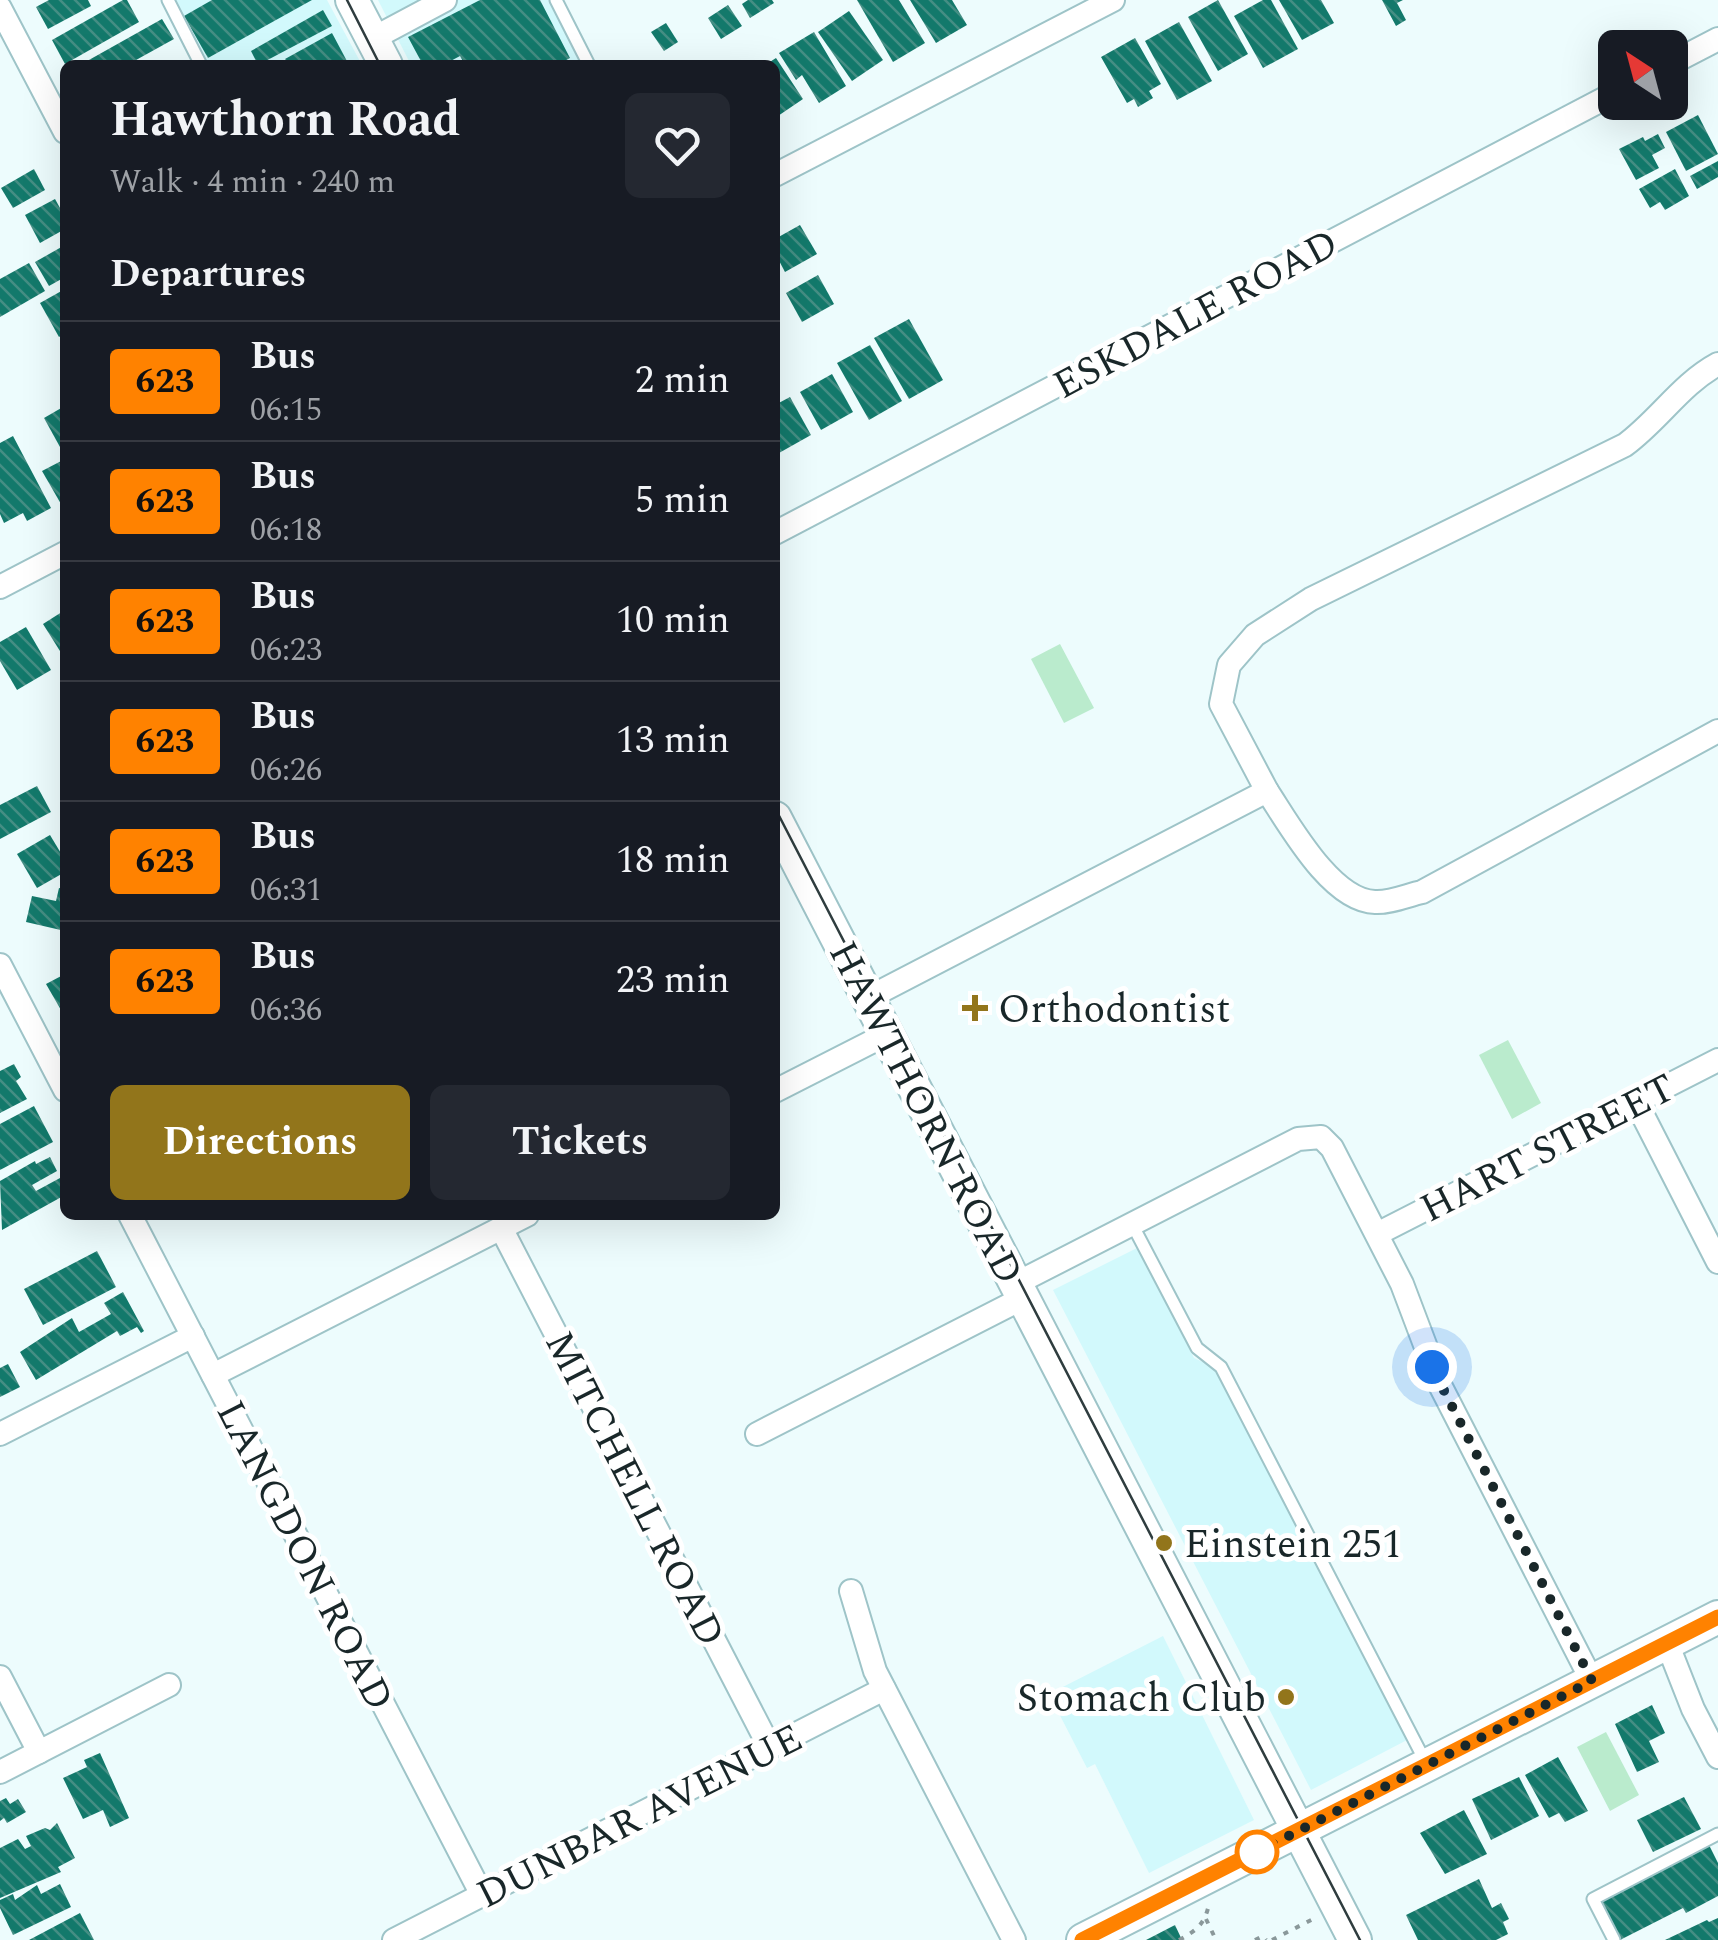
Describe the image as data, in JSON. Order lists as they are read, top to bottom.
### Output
{
  "streets": {
    "main road": ["HAWTHORN ROAD"],
    "street": [
      "ESKDALE ROAD",
      "HART STREET",
      "MITCHELL ROAD",
      "LANGDON ROAD",
      "DUNBAR AVENUE"
    ]
  },
  "crossings": [
    ["MITCHELL ROAD", "DUNBAR AVENUE"],
    ["LANGDON ROAD", "DUNBAR AVENUE"]
  ],
  "places": {
    "health": ["Orthodontist"],
    "other": ["Einstein 251", "Stomach Club"]
  },
  "lines": ["bus line 623"],
  "north": "top left",
  "page": {
    "heading": [
      ["Hawthorn Road", "Walk · 4 min · 240 m"],
      "Departures"
    ],
    "list": [
      {
        "mark": "623",
        "name": "Bus",
        "note": "06:15",
        "value": "2 min"
      },
      {
        "mark": "623",
        "name": "Bus",
        "note": "06:18",
        "value": "5 min"
      },
      {
        "mark": "623",
        "name": "Bus",
        "note": "06:23",
        "value": "10 min"
      },
      {
        "mark": "623",
        "name": "Bus",
        "note": "06:26",
        "value": "13 min"
      },
      {
        "mark": "623",
        "name": "Bus",
        "note": "06:31",
        "value": "18 min"
      },
      {
        "mark": "623",
        "name": "Bus",
        "note": "06:36",
        "value": "23 min"
      }
    ],
    "buttons": ["Directions", "Tickets"]
  }
}
